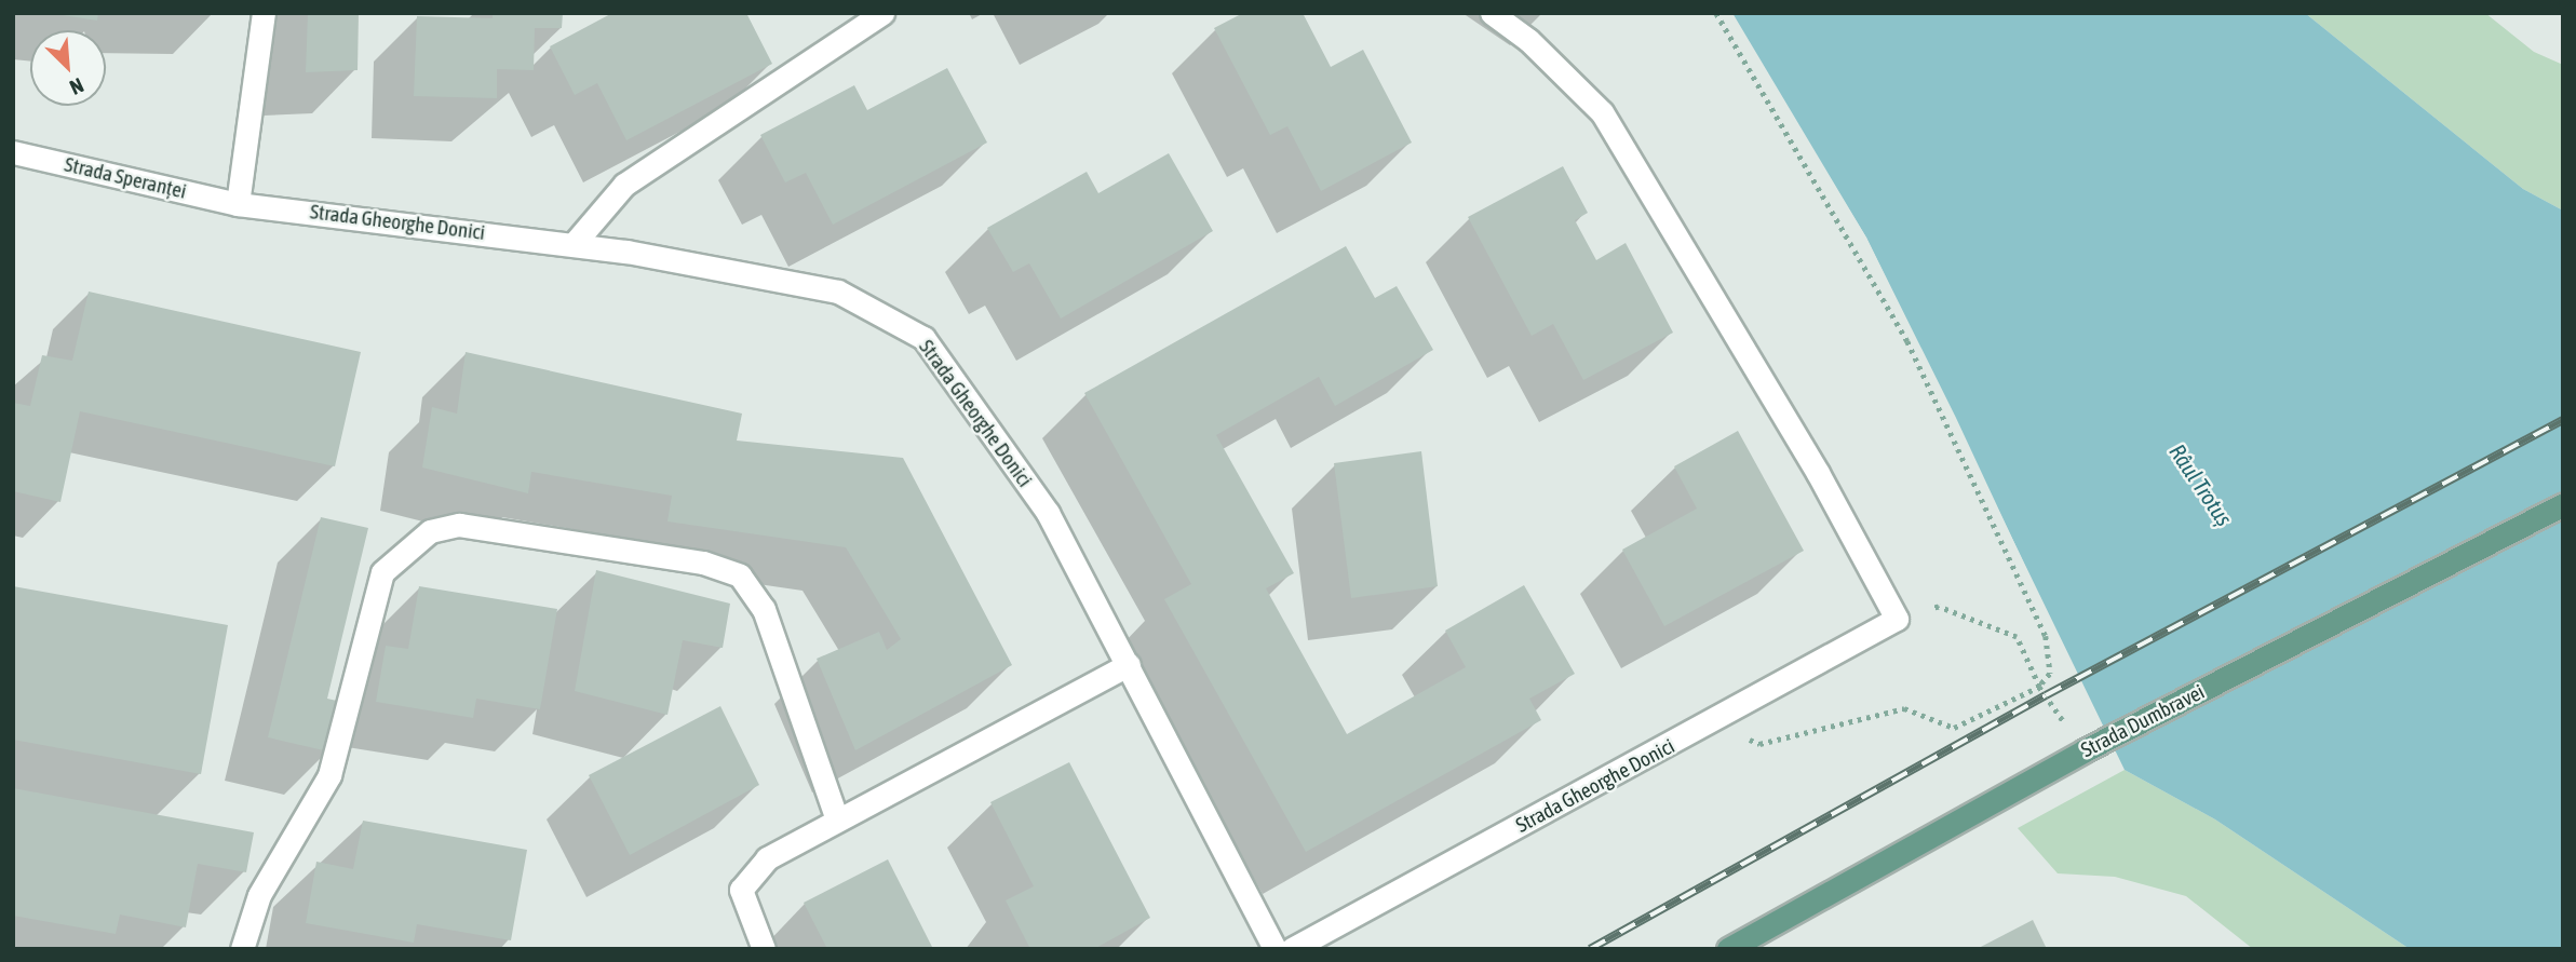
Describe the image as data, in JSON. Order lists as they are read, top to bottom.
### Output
{
  "streets": {
    "main road": ["Strada Dumbravei"],
    "street": ["Strada Speranței", "Strada Gheorghe Donici"]
  },
  "crossings": [
    ["Strada Speranței", "Strada Gheorghe Donici"]
  ],
  "water": ["Râul Trotuș"],
  "north": "bottom right"
}
